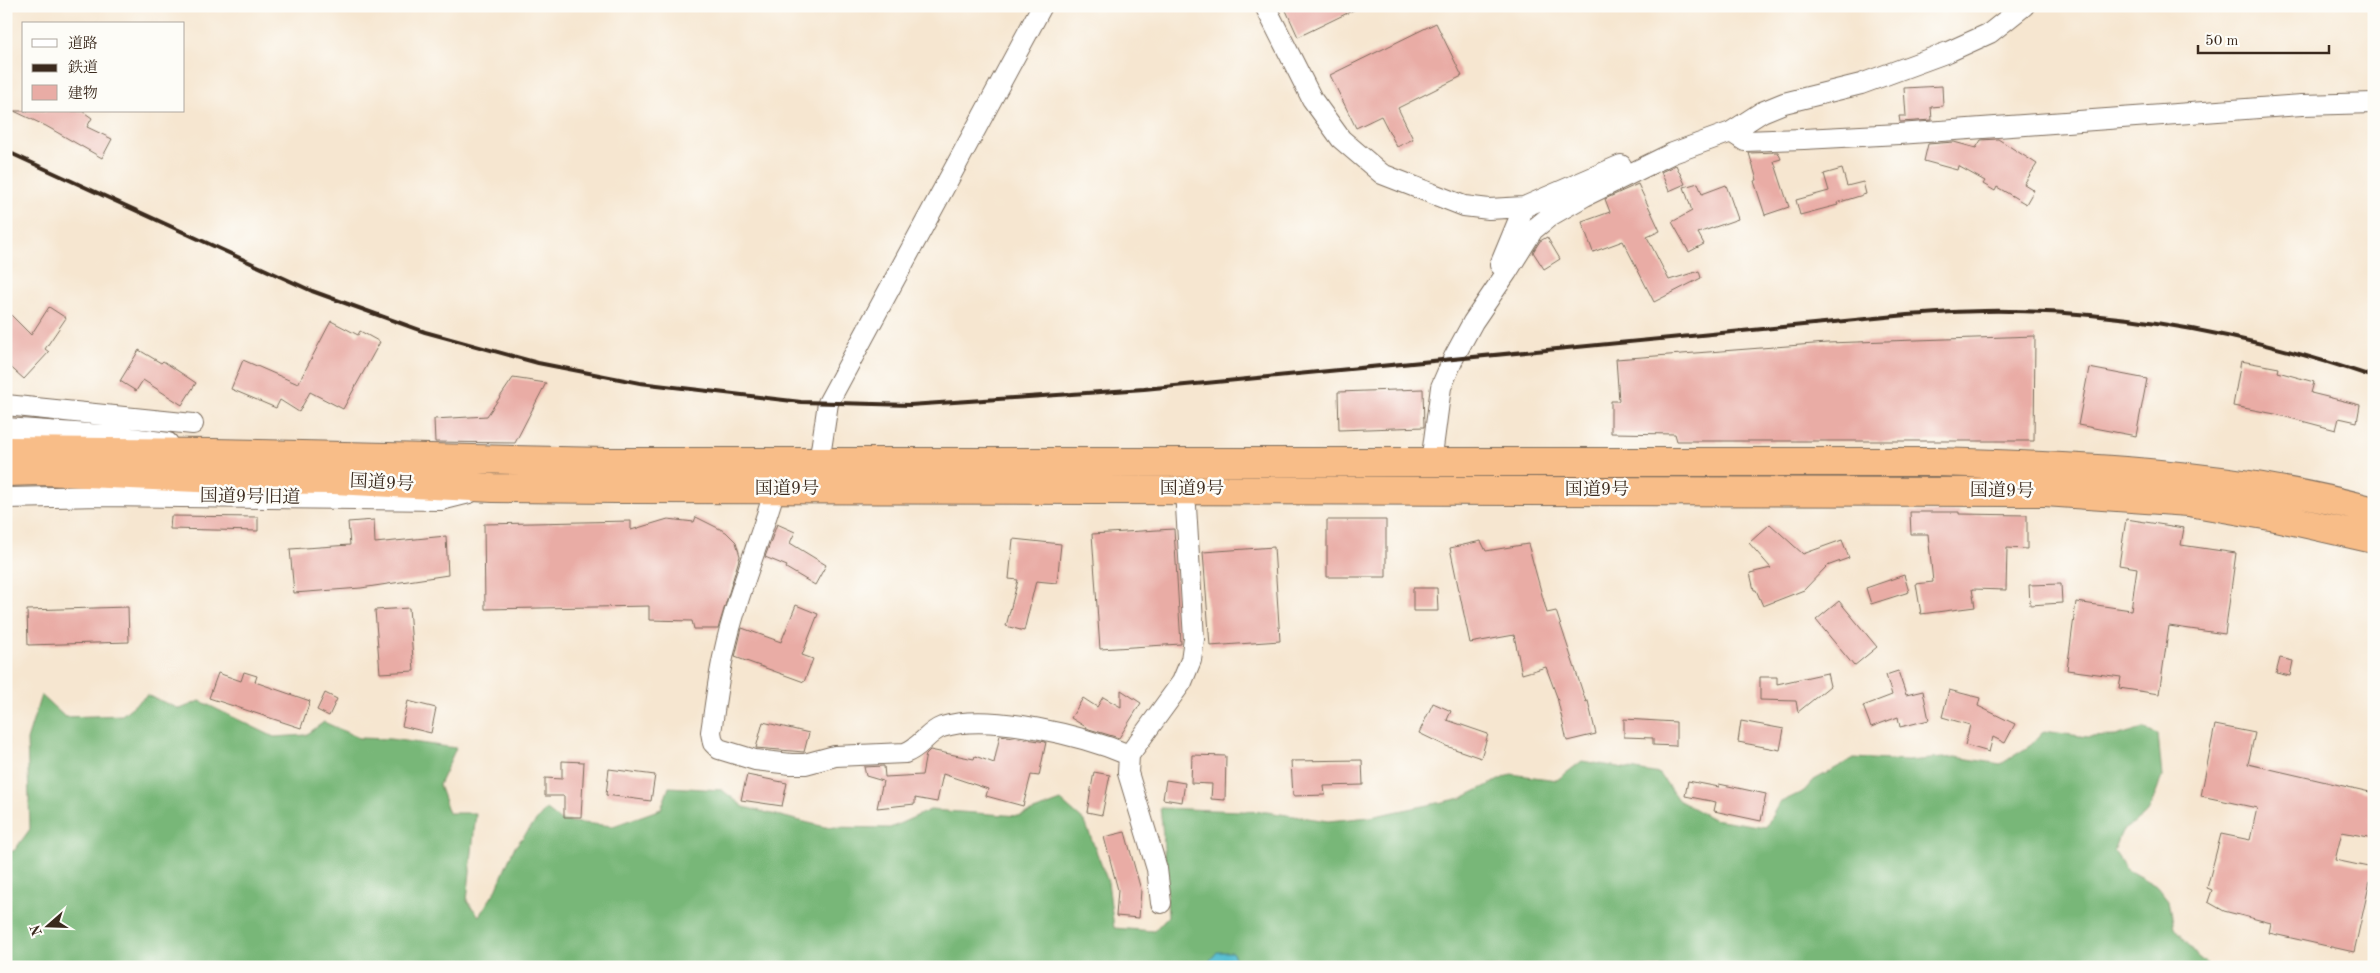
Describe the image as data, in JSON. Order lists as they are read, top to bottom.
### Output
{
  "streets": {
    "highway": ["国道9号"],
    "street": ["国道9号旧道"]
  },
  "crossings": [
    ["国道9号", "国道9号旧道"]
  ],
  "legend": ["道路", "鉄道", "建物"],
  "scale_bar": "50 m",
  "north": "left"
}
